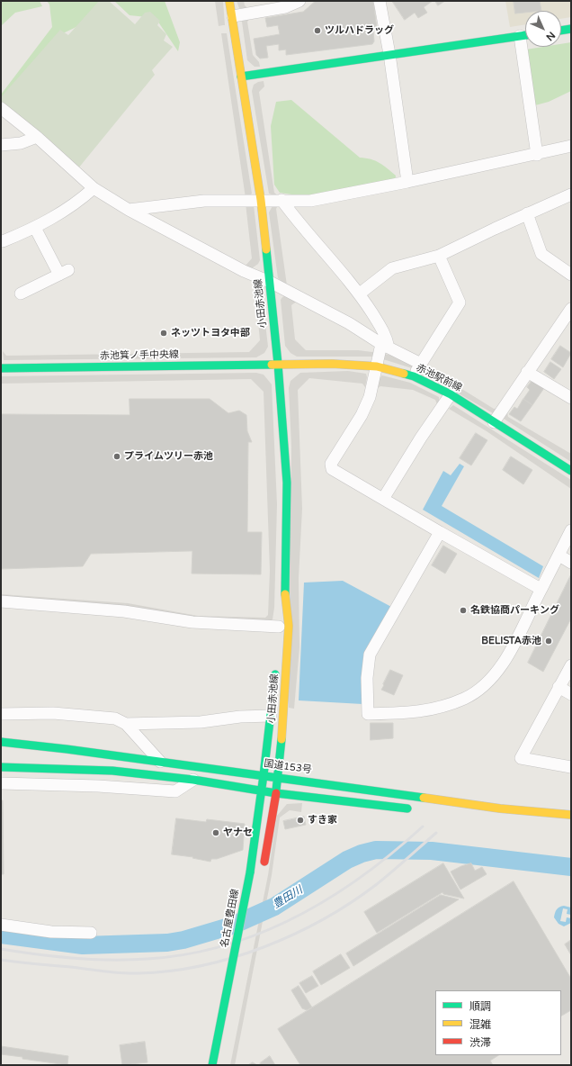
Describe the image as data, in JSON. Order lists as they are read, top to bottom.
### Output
{
  "streets": {
    "main road": [
      "小田赤池線",
      "赤池箕ノ手中央線",
      "赤池駅前線",
      "国道153号",
      "名古屋豊田線"
    ]
  },
  "crossings": [
    ["小田赤池線", "赤池箕ノ手中央線"],
    ["小田赤池線", "赤池駅前線"],
    ["小田赤池線", "国道153号"],
    ["小田赤池線", "名古屋豊田線"],
    ["赤池箕ノ手中央線", "赤池駅前線"],
    ["国道153号", "名古屋豊田線"]
  ],
  "water": ["豊田川"],
  "places": [
    "ツルハドラッグ",
    "ネッツトヨタ中部",
    "プライムツリー赤池",
    "名鉄協商パーキング",
    "BELISTA赤池",
    "すき家",
    "ヤナセ"
  ],
  "legend": ["順調", "混雑", "渋滞"],
  "north": "bottom right"
}
